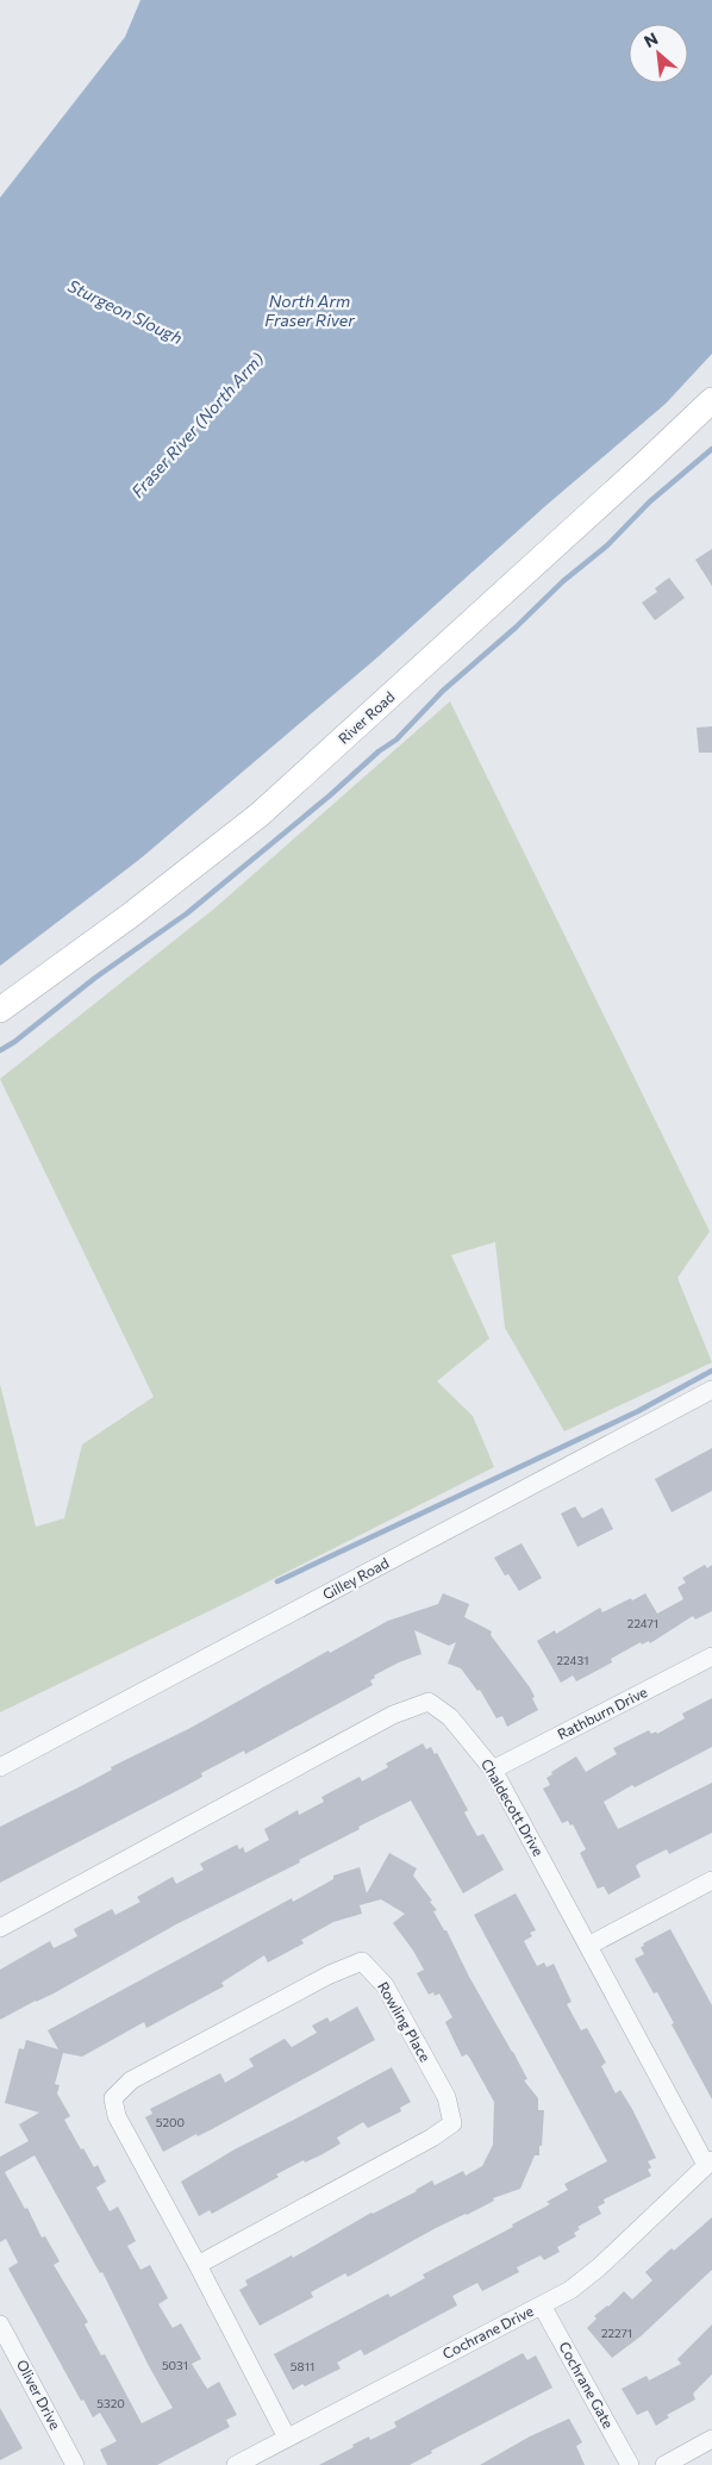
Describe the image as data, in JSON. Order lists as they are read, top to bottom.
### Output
{
  "streets": {
    "street": [
      "River Road",
      "Gilley Road",
      "Rathburn Drive",
      "Chaldecott Drive",
      "Rowling Place",
      "Cochrane Drive",
      "Cochrane Gate",
      "Oliver Drive"
    ]
  },
  "crossings": [
    ["Rathburn Drive", "Chaldecott Drive"],
    ["Chaldecott Drive", "Cochrane Drive"],
    ["Rowling Place", "Cochrane Drive"],
    ["Cochrane Drive", "Cochrane Gate"]
  ],
  "water": ["North Arm Fraser River", "Sturgeon Slough", "Fraser River (North Arm)"],
  "house_numbers": [
    "22471",
    "22431",
    "5200",
    "22271",
    "5031",
    "5811",
    "5320"
  ],
  "north": "top left"
}
